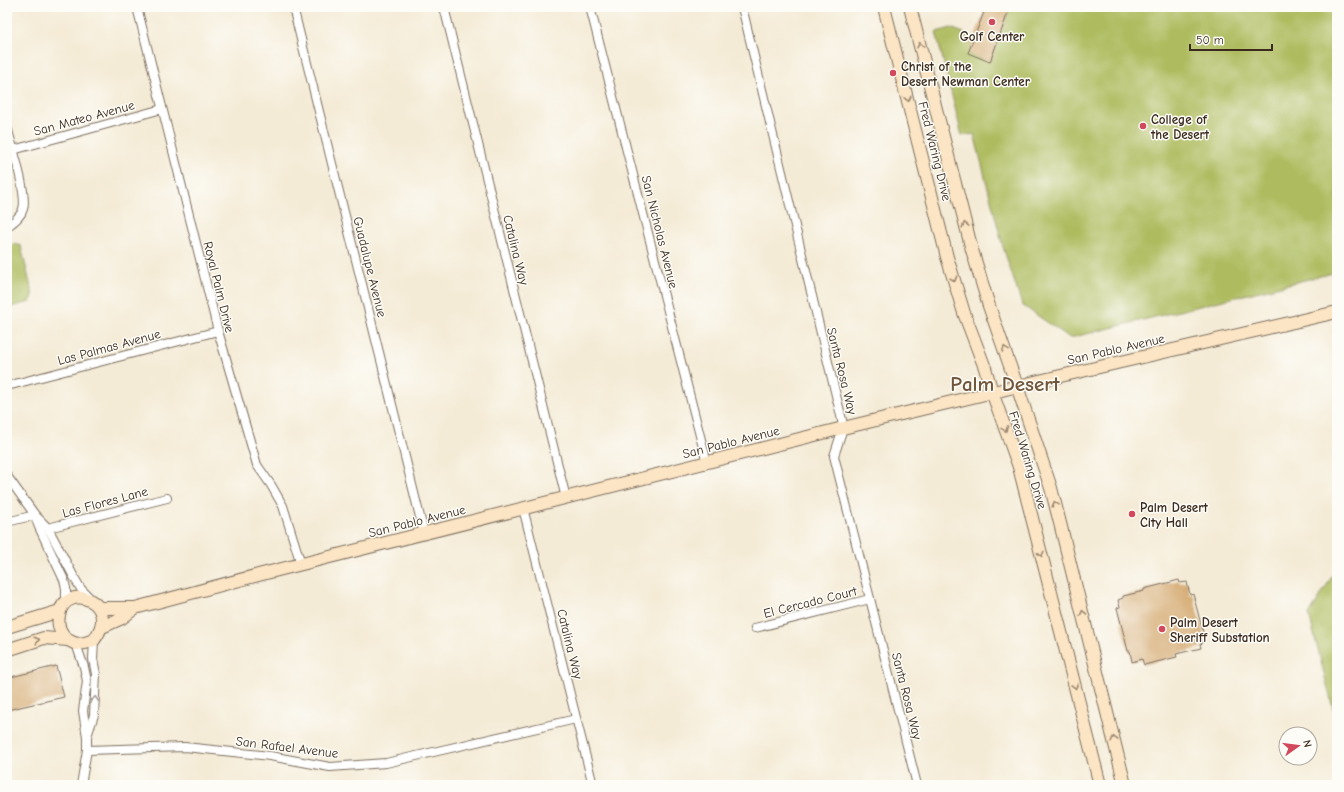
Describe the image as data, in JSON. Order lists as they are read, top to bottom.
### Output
{
  "streets": {
    "main road": ["Fred Waring Drive", "San Pablo Avenue"],
    "street": [
      "San Mateo Avenue",
      "San Nicholas Avenue",
      "Catalina Way",
      "Guadalupe Avenue",
      "Royal Palm Drive",
      "Las Palmas Avenue",
      "Santa Rosa Way",
      "Las Flores Lane",
      "El Cercado Court",
      "San Rafael Avenue"
    ]
  },
  "crossings": [
    ["San Mateo Avenue", "Royal Palm Drive"],
    ["Fred Waring Drive", "San Pablo Avenue"],
    ["San Nicholas Avenue", "San Pablo Avenue"],
    ["Catalina Way", "San Pablo Avenue"],
    ["Catalina Way", "San Rafael Avenue"],
    ["Guadalupe Avenue", "San Pablo Avenue"],
    ["Royal Palm Drive", "Las Palmas Avenue"],
    ["Royal Palm Drive", "San Pablo Avenue"],
    ["San Pablo Avenue", "Santa Rosa Way"],
    ["Santa Rosa Way", "El Cercado Court"]
  ],
  "districts": ["Palm Desert"],
  "places": [
    "Golf Center",
    "Christ of the Desert Newman Center",
    "College of the Desert",
    "Palm Desert City Hall",
    "Palm Desert Sheriff Substation"
  ],
  "scale_bar": "50 m",
  "north": "right"
}
